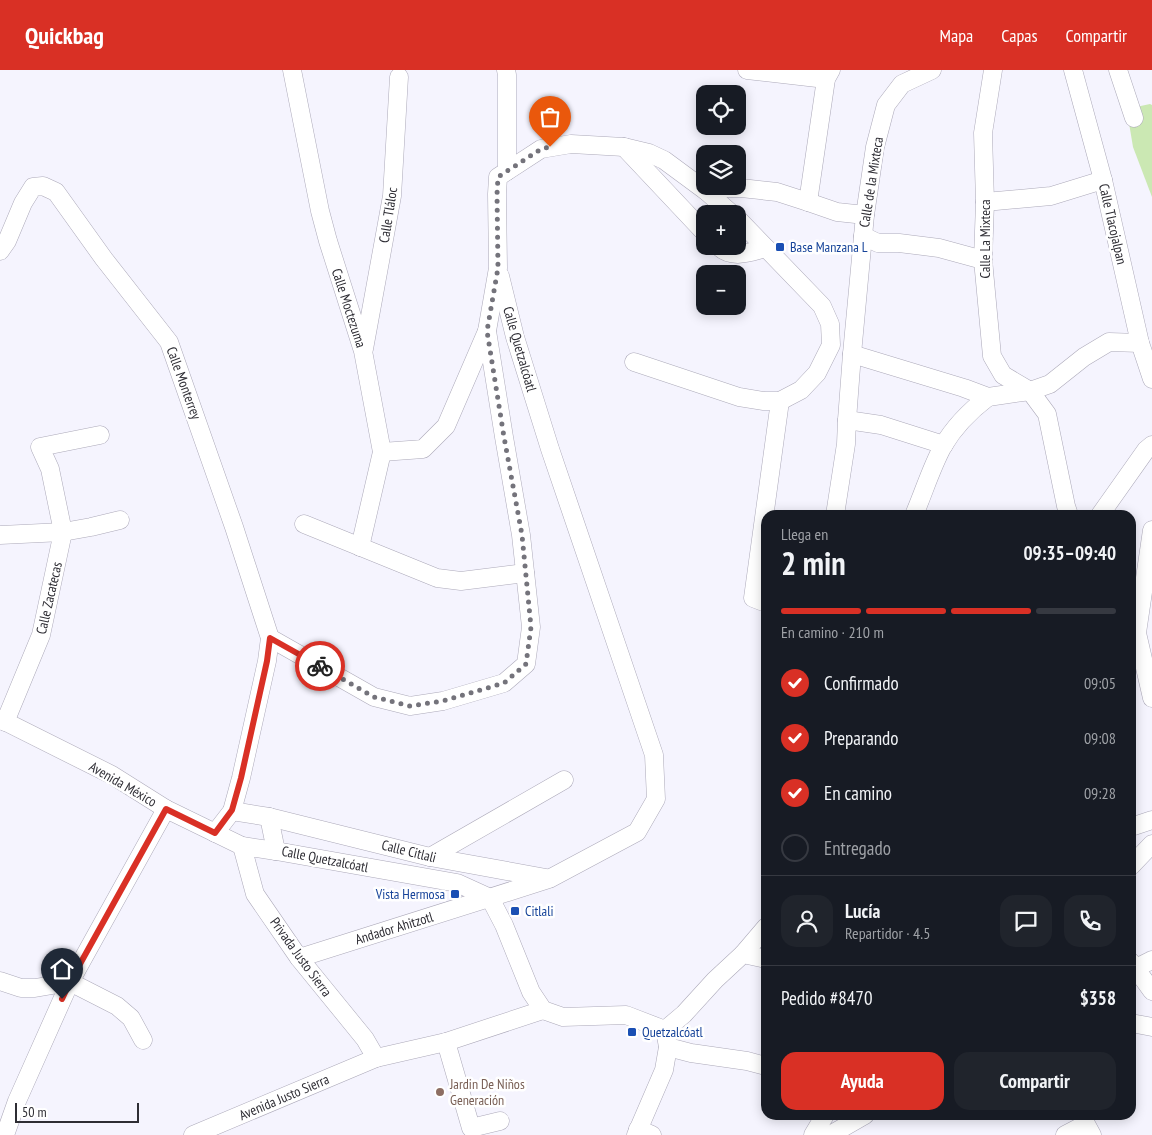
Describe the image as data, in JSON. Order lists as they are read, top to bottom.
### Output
{
  "streets": {
    "street": [
      "Calle de la Mixteca",
      "Calle Tláloc",
      "Calle Tlacojalpan",
      "Calle La Mixteca",
      "Calle Moctezuma",
      "Calle Quetzalcóatl",
      "Calle Monterrey",
      "Calle Zacatecas",
      "Avenida México",
      "Calle Citlali",
      "Andador Ahitzotl",
      "Privada Justo Sierra",
      "Avenida Justo Sierra"
    ]
  },
  "crossings": [
    ["Calle Tláloc", "Calle Moctezuma"],
    ["Calle Quetzalcóatl", "Calle Monterrey"],
    ["Calle Quetzalcóatl", "Avenida México"],
    ["Calle Quetzalcóatl", "Calle Citlali"],
    ["Calle Quetzalcóatl", "Andador Ahitzotl"],
    ["Calle Zacatecas", "Avenida México"],
    ["Avenida México", "Privada Justo Sierra"],
    ["Andador Ahitzotl", "Privada Justo Sierra"],
    ["Privada Justo Sierra", "Avenida Justo Sierra"]
  ],
  "places": {
    "transit": [
      "Base Manzana L",
      "Vista Hermosa",
      "Citlali",
      "Quetzalcóatl"
    ],
    "other": ["Jardin De Niños Generación"]
  },
  "scale_bar": "50 m",
  "page": {
    "header": "Quickbag",
    "nav": ["Mapa", "Capas", "Compartir"],
    "map_buttons": ["+", "−"],
    "heading": ["2 min", "Llega en", "09:35–09:40"],
    "panel": [
      "Lucía",
      "Repartidor · 4.5",
      "Pedido #8470",
      "$358"
    ],
    "bar": "En camino · 210 m",
    "list": [
      ["Confirmado", "09:05"],
      ["Preparando", "09:08"],
      ["En camino", "09:28"],
      "Entregado"
    ],
    "buttons": ["Ayuda", "Compartir"],
    "scale": "50 m"
  }
}
